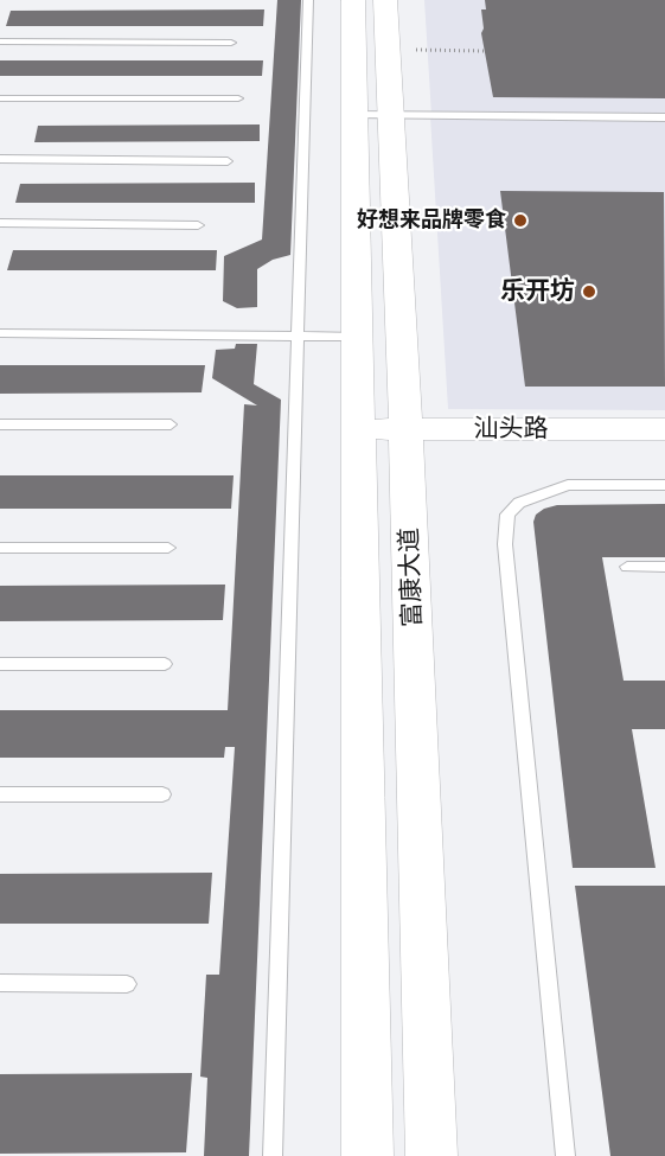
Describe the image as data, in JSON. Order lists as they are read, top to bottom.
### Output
{
  "streets": {
    "street": ["汕头路", "富康大道"]
  },
  "crossings": [
    ["汕头路", "富康大道"]
  ],
  "places": ["好想来品牌零食", "乐开坊"]
}
